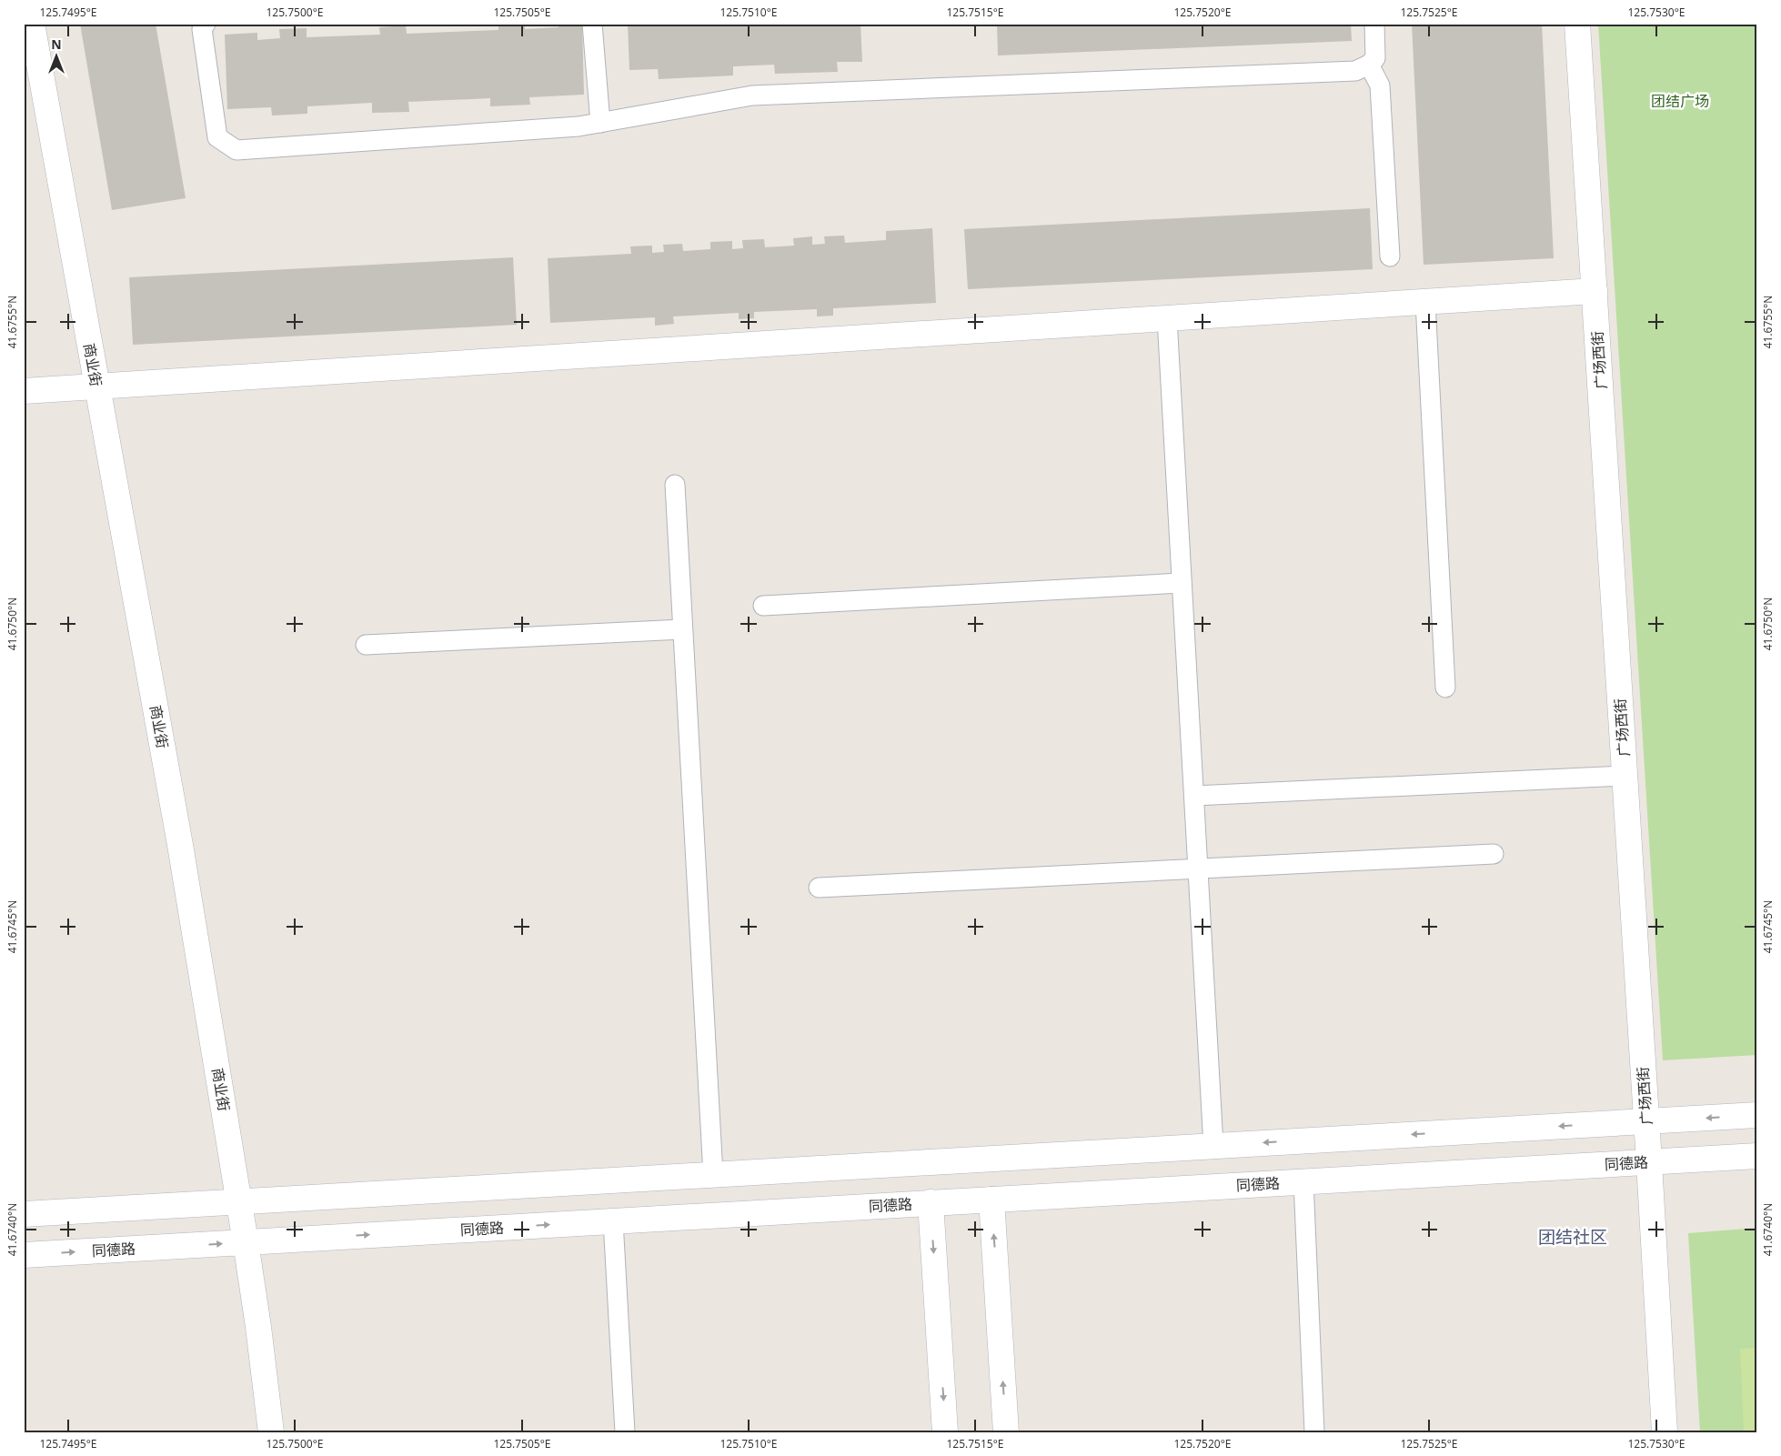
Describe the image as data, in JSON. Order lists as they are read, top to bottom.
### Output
{
  "streets": {
    "street": ["广场西街", "商业街", "同德路"]
  },
  "crossings": [
    ["广场西街", "同德路"],
    ["商业街", "同德路"]
  ],
  "districts": ["团结社区"],
  "parks": ["团结广场"],
  "north": "top",
  "coordinates": [
    "125.7495°E",
    "125.7500°E",
    "125.7505°E",
    "125.7510°E",
    "125.7515°E",
    "125.7520°E",
    "125.7525°E",
    "125.7530°E",
    "41.6755°N",
    "41.6750°N",
    "41.6745°N",
    "41.6740°N"
  ]
}
